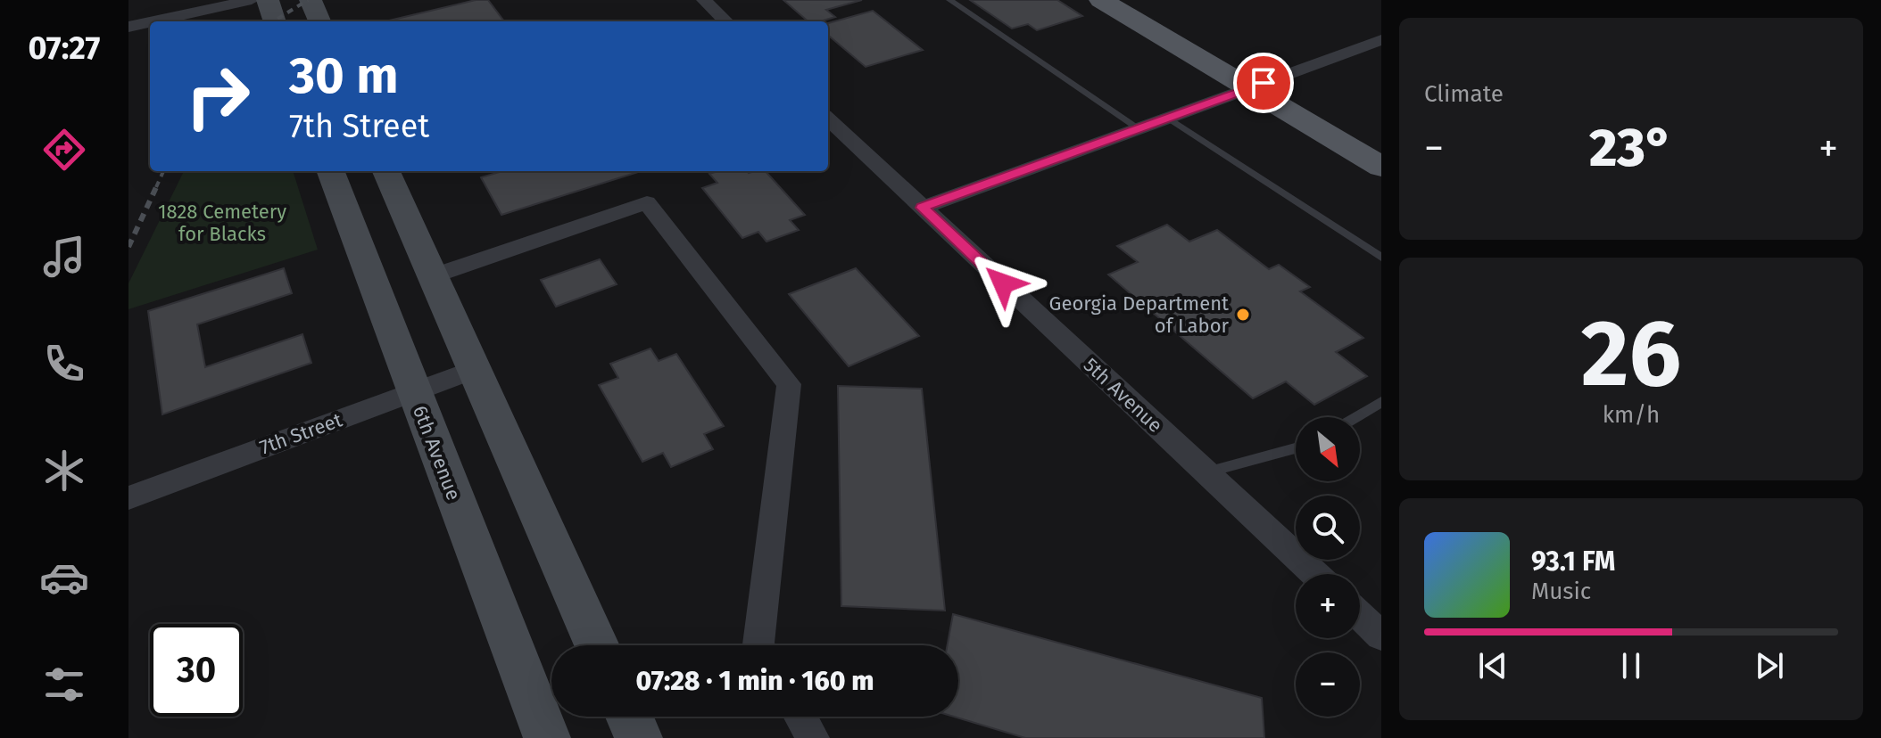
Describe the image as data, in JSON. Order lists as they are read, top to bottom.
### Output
{
  "streets": {
    "main road": ["6th Avenue"],
    "street": ["5th Avenue", "7th Street"]
  },
  "crossings": [
    ["7th Street", "6th Avenue"]
  ],
  "parks": ["1828 Cemetery for Blacks"],
  "places": ["Georgia Department of Labor"],
  "north": "bottom right",
  "page": {
    "tabs": "07:27",
    "tile": [
      "Climate",
      ["26", "km/h"]
    ],
    "turn": ["30 m", "7th Street"],
    "heat": ["−", "23°", "+"],
    "map_buttons": ["+", "−"],
    "song": ["93.1 FM", "Music"],
    "limit": "30",
    "trip": "07:28 · 1 min · 160 m"
  }
}
